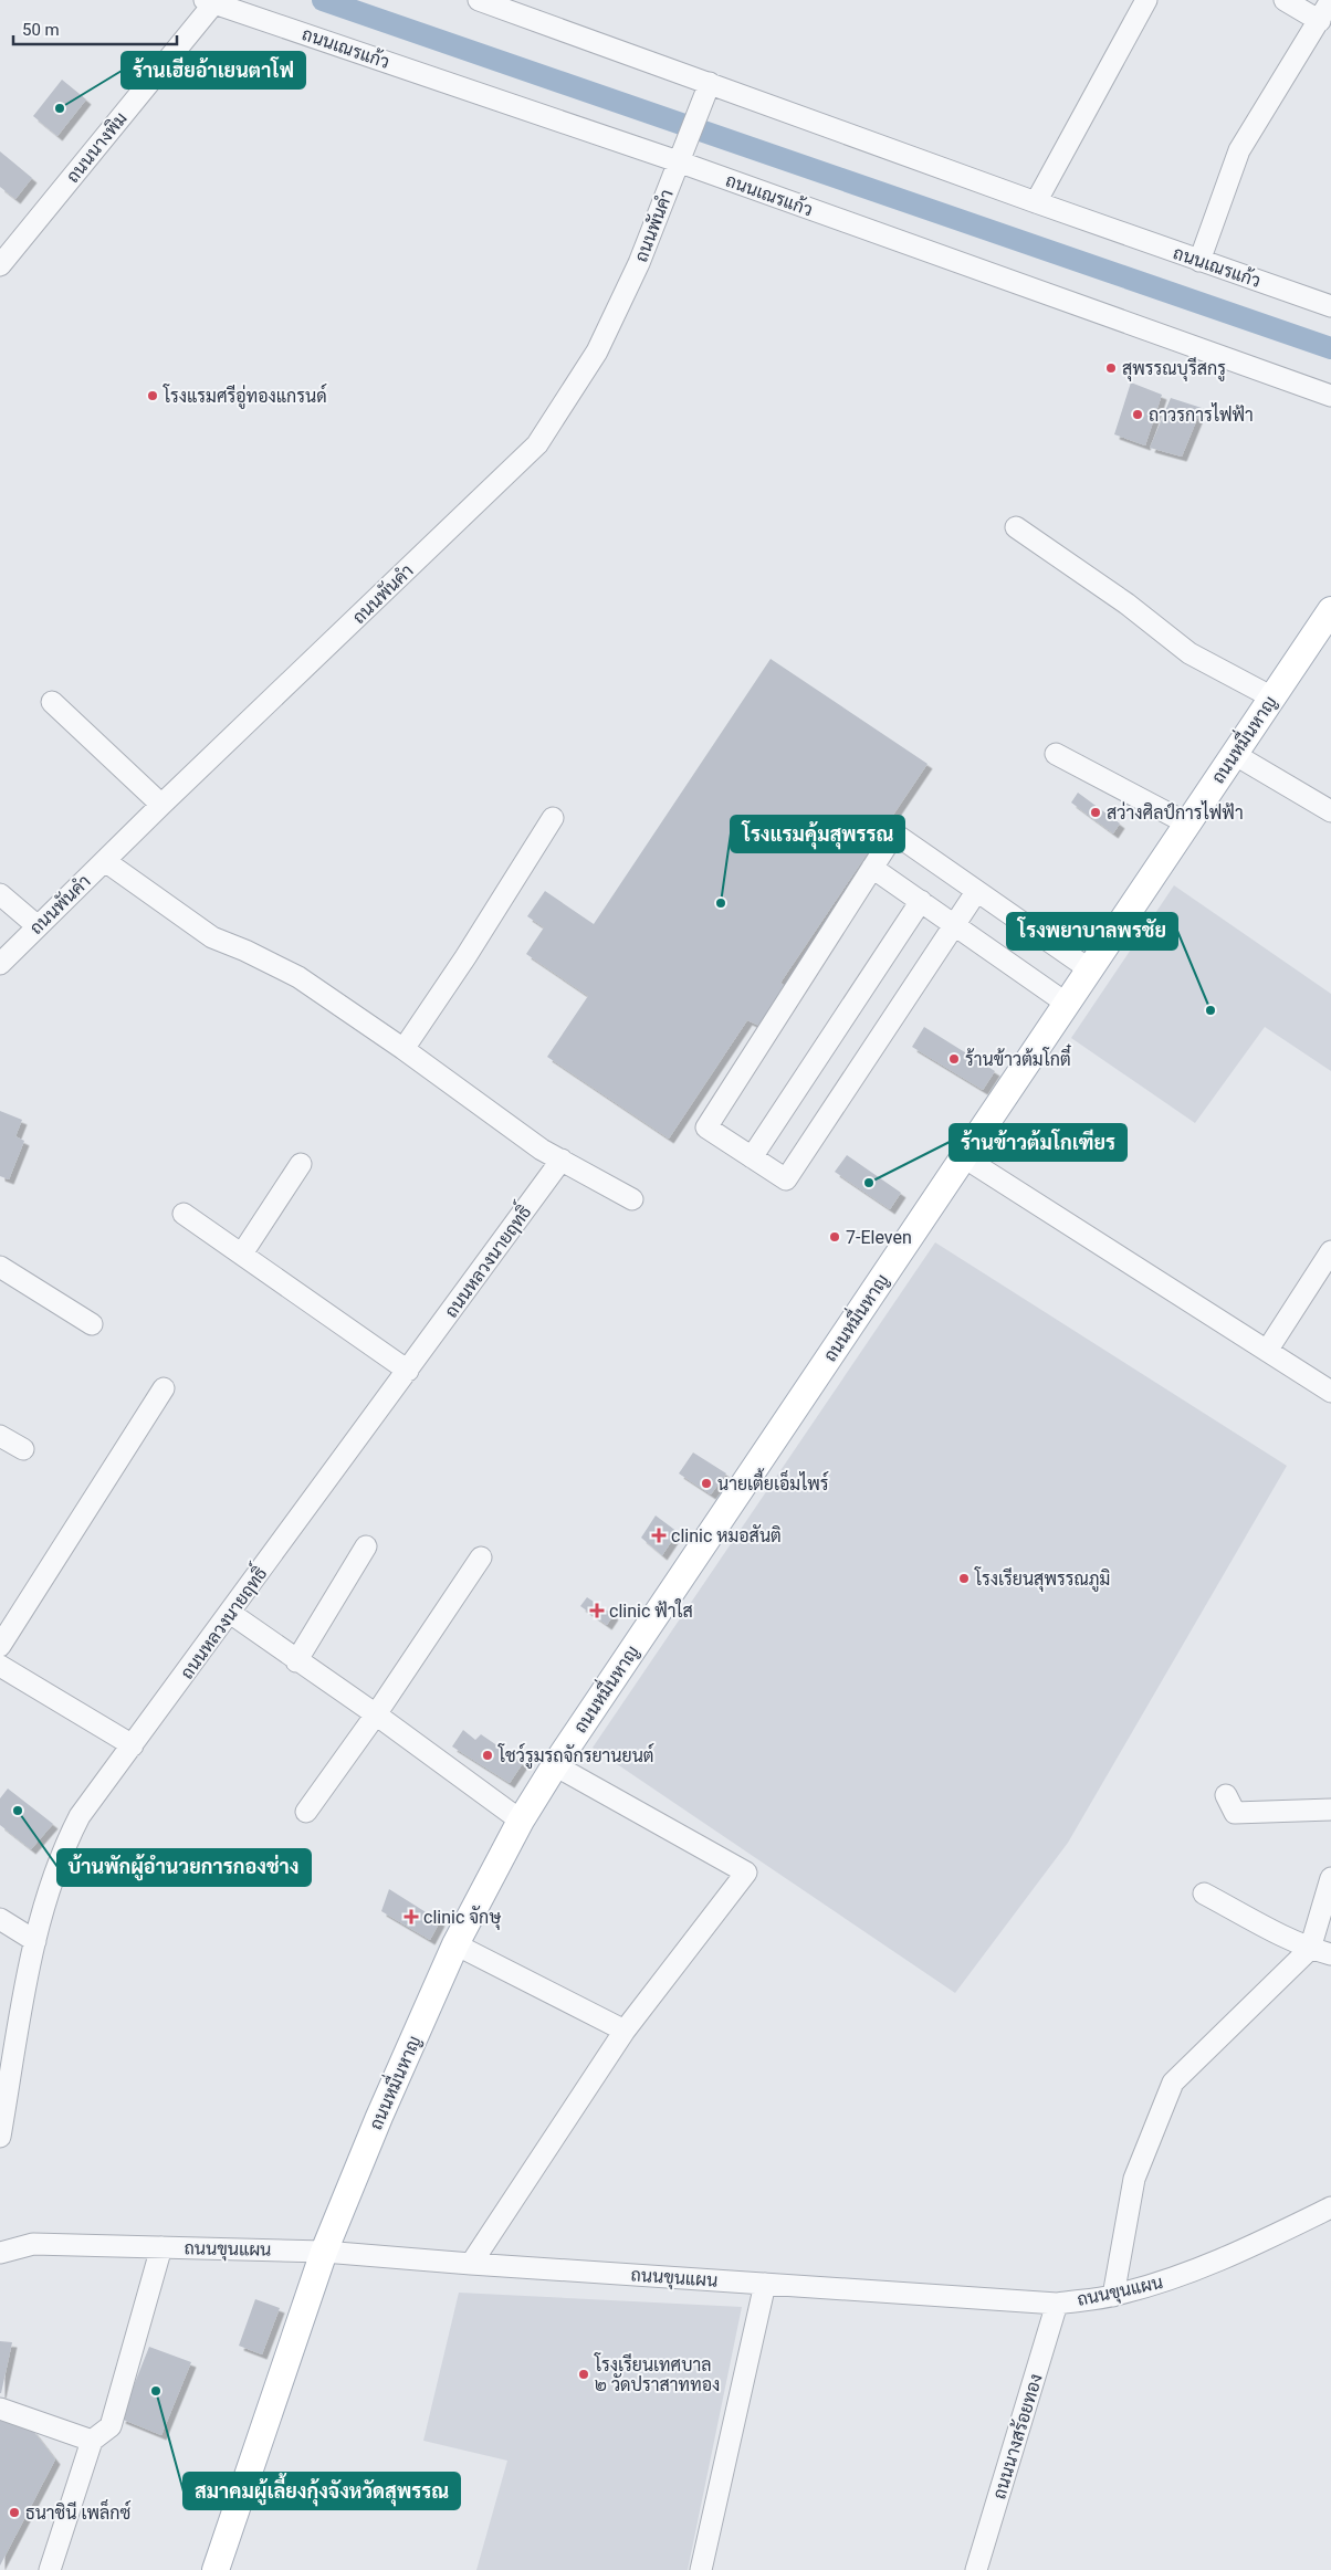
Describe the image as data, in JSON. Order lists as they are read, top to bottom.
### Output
{
  "streets": {
    "main road": ["ถนนหมื่นหาญ"],
    "street": [
      "ถนนเณรแก้ว",
      "ถนนนางพิม",
      "ถนนพันคำ",
      "ถนนหลวงนายฤทธิ์",
      "ถนนขุนแผน",
      "ถนนนางสร้อยทอง"
    ]
  },
  "crossings": [
    ["ถนนเณรแก้ว", "ถนนนางพิม"],
    ["ถนนเณรแก้ว", "ถนนพันคำ"],
    ["ถนนหมื่นหาญ", "ถนนขุนแผน"],
    ["ถนนขุนแผน", "ถนนนางสร้อยทอง"]
  ],
  "places": {
    "other": [
      "ร้านเฮียอ้าเยนตาโฟ",
      "สุพรรณบุรีสกรู",
      "โรงแรมศรีอู่ทองแกรนด์",
      "ถาวรการไฟฟ้า",
      "สว่างศิลป์การไฟฟ้า",
      "โรงแรมคุ้มสุพรรณ",
      "โรงพยาบาลพรชัย",
      "ร้านข้าวต้มโกตี๋",
      "ร้านข้าวต้มโกเฑียร",
      "7-Eleven",
      "นายเตี้ยเอ็มไพร์",
      "โรงเรียนสุพรรณภูมิ",
      "โชว์รูมรถจักรยานยนต์",
      "บ้านพักผู้อำนวยการกองช่าง",
      "โรงเรียนเทศบาล ๒ วัดปราสาททอง",
      "สมาคมผู้เลี้ยงกุ้งจังหวัดสุพรรณ",
      "ธนาชินี เพล็กซ์"
    ],
    "health": ["clinic หมอสันติ", "clinic ฟ้าใส", "clinic จักษุ"]
  },
  "scale_bar": "50 m"
}
